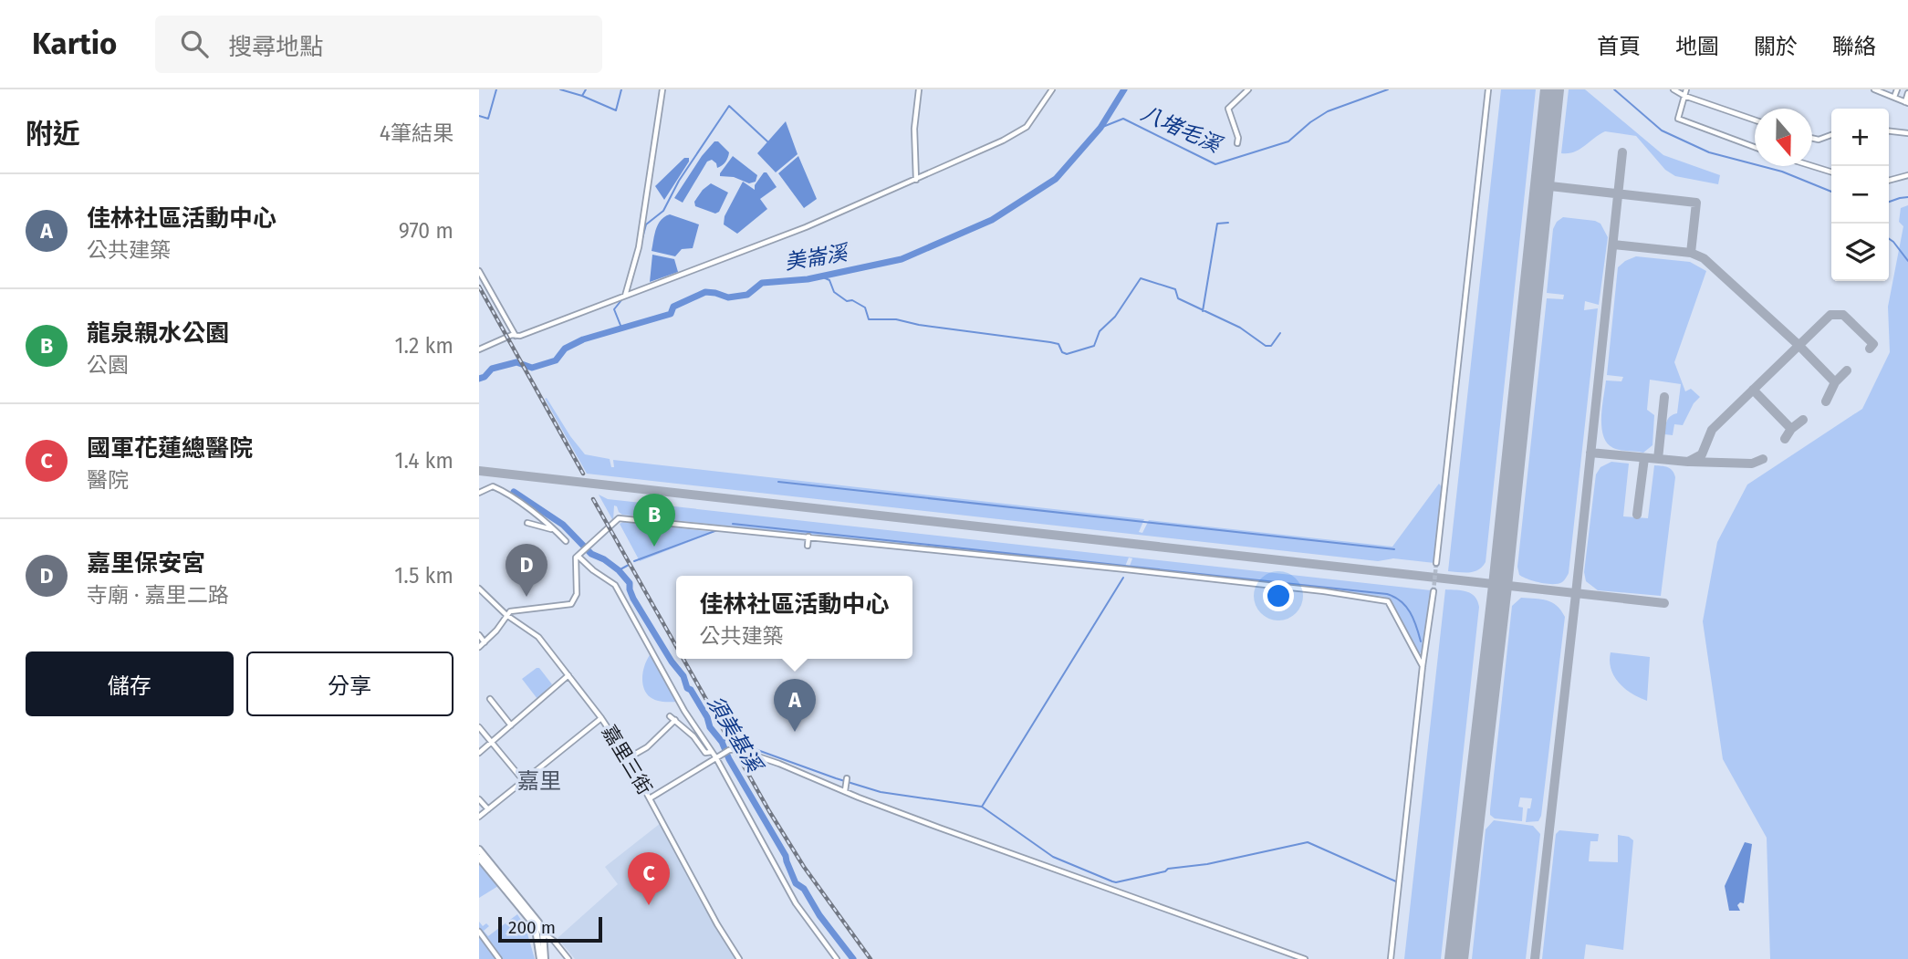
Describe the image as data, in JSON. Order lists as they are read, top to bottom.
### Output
{
  "streets": {
    "street": ["嘉里三街"]
  },
  "districts": ["嘉里"],
  "water": ["八堵毛溪", "美崙溪", "須美基溪"],
  "scale_bar": "200 m",
  "north": "bottom",
  "page": {
    "header": "Kartio",
    "search": "搜尋地點",
    "nav": [
      "首頁",
      "地圖",
      "關於",
      "聯絡"
    ],
    "heading": ["附近", "4筆結果"],
    "map_buttons": ["+", "−"],
    "list": [
      {
        "mark": "A",
        "name": "佳林社區活動中心",
        "note": "公共建築",
        "value": "970 m"
      },
      {
        "mark": "B",
        "name": "龍泉親水公園",
        "note": "公園",
        "value": "1.2 km"
      },
      {
        "mark": "C",
        "name": "國軍花蓮總醫院",
        "note": "醫院",
        "value": "1.4 km"
      },
      {
        "mark": "D",
        "name": "嘉里保安宮",
        "note": "寺廟 · 嘉里二路",
        "value": "1.5 km"
      }
    ],
    "pins": [
      "B",
      "D",
      "A",
      "C"
    ],
    "popup": ["佳林社區活動中心", "公共建築"],
    "buttons": ["儲存", "分享"],
    "scale": "200 m"
  }
}
